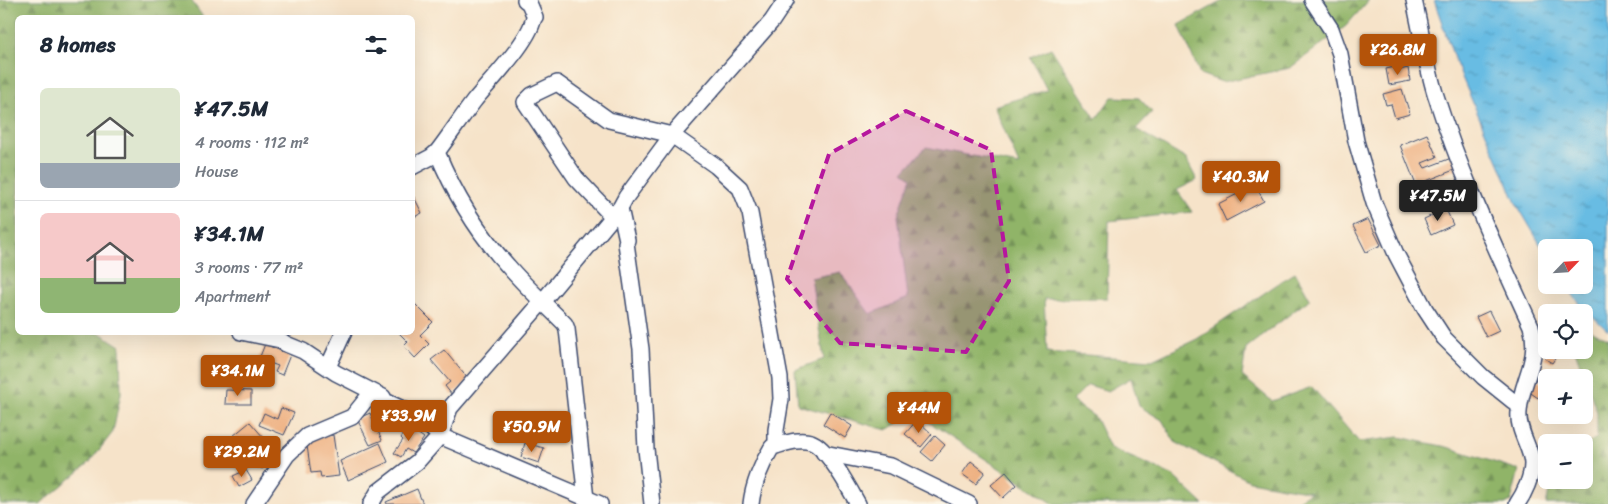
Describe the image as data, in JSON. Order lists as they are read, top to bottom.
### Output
{
  "north": "top right",
  "page": {
    "heading": "8 homes",
    "price": [
      "¥26.8M",
      "¥40.3M",
      "¥47.5M",
      "¥34.1M",
      "¥44M",
      "¥33.9M",
      "¥50.9M",
      "¥29.2M"
    ],
    "list": [
      {
        "name": "¥47.5M",
        "note": "4 rooms · 112 m² · House"
      },
      {
        "name": "¥34.1M",
        "note": "3 rooms · 77 m² · Apartment"
      }
    ],
    "map_buttons": ["+", "−"]
  }
}
